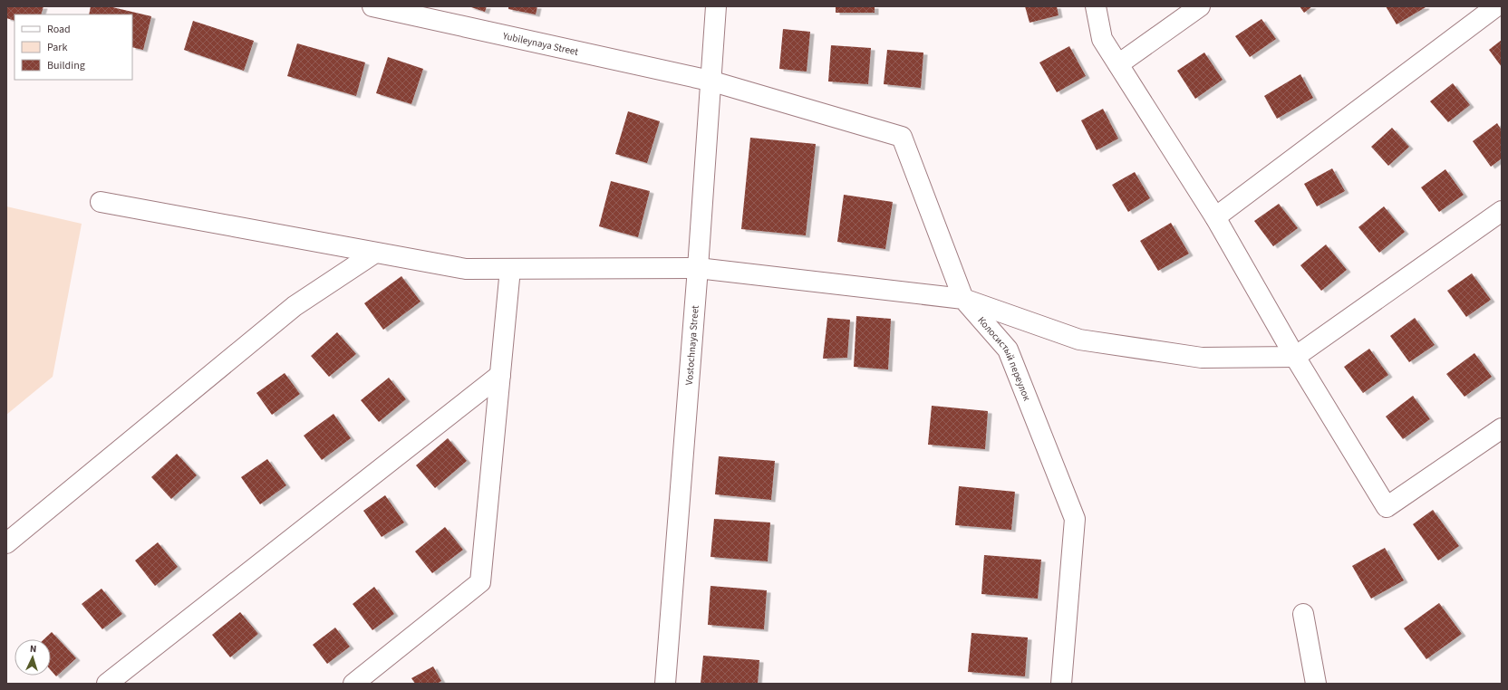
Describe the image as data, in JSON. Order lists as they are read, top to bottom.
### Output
{
  "streets": {
    "street": ["Yubileynaya Street", "Vostochnaya Street", "Колосистый переулок"]
  },
  "crossings": [
    ["Yubileynaya Street", "Vostochnaya Street"],
    ["Yubileynaya Street", "Колосистый переулок"]
  ],
  "legend": ["Road", "Park", "Building"],
  "north": "top"
}
